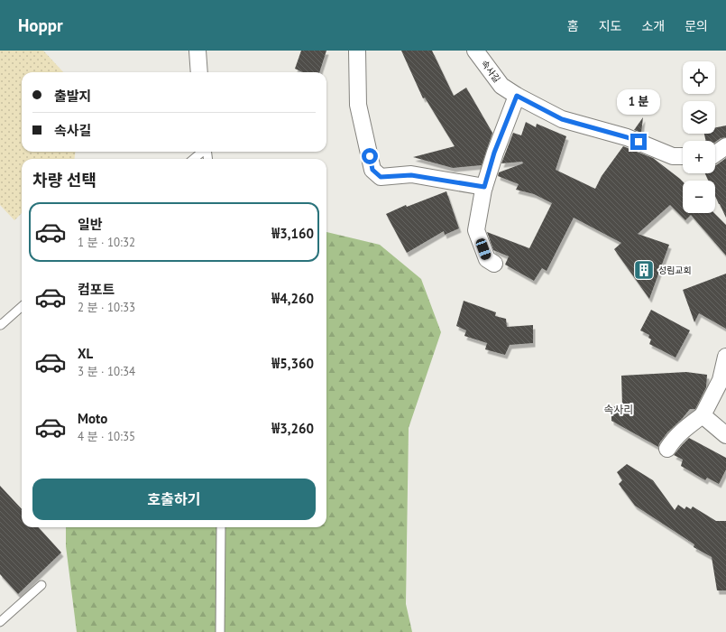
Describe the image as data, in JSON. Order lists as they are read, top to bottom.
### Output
{
  "streets": {
    "street": ["속사길"]
  },
  "districts": ["속사리"],
  "places": {
    "building": ["성림교회"]
  },
  "page": {
    "header": "Hoppr",
    "nav": [
      "홈",
      "지도",
      "소개",
      "문의"
    ],
    "map_buttons": ["+", "−"],
    "banner": ["출발지", "속사길"],
    "bubble": "1 분",
    "heading": "차량 선택",
    "list": [
      {
        "name": "일반",
        "note": "1 분 · 10:32",
        "value": "₩3,160"
      },
      {
        "name": "컴포트",
        "note": "2 분 · 10:33",
        "value": "₩4,260"
      },
      {
        "name": "XL",
        "note": "3 분 · 10:34",
        "value": "₩5,360"
      },
      {
        "name": "Moto",
        "note": "4 분 · 10:35",
        "value": "₩3,260"
      }
    ],
    "buttons": "호출하기"
  }
}
